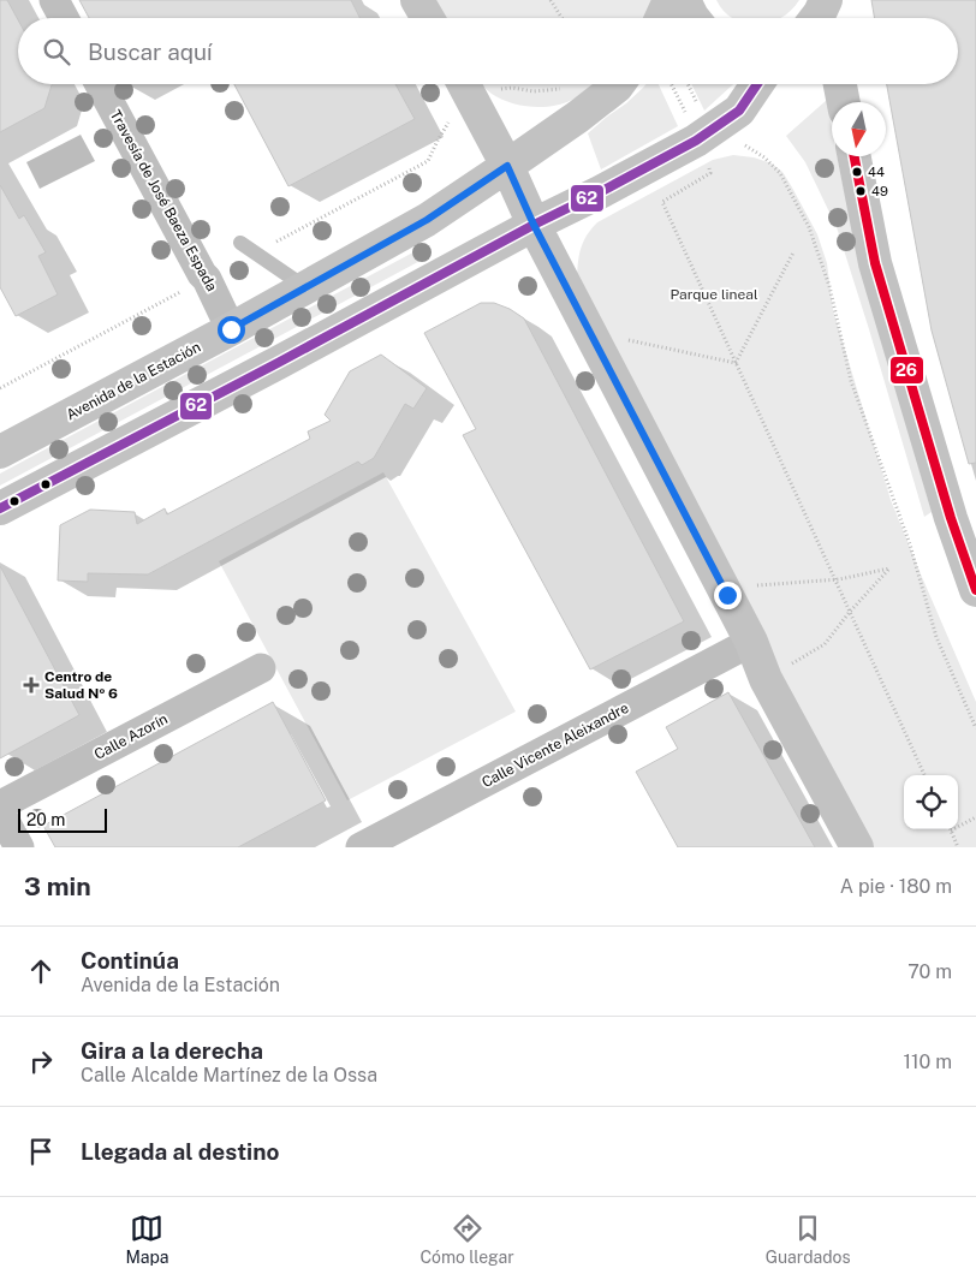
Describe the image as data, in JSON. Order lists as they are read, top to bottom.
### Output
{
  "streets": {
    "main road": ["Avenida de la Estación"],
    "street": ["Travesía de José Baeza Espada", "Calle Azorín", "Calle Vicente Aleixandre"]
  },
  "crossings": [
    ["Travesía de José Baeza Espada", "Avenida de la Estación"]
  ],
  "parks": ["Parque lineal"],
  "places": {
    "other": ["44", "49"],
    "health": ["Centro de Salud Nº 6"]
  },
  "lines": ["transit line 62", "transit line 26"],
  "scale_bar": "20 m",
  "north": "bottom",
  "page": {
    "search": "Buscar aquí",
    "scale": "20 m",
    "heading": ["3 min", "A pie · 180 m"],
    "list": [
      ["Continúa", "Avenida de la Estación", "70 m"],
      ["Gira a la derecha", "Calle Alcalde Martínez de la Ossa", "110 m"],
      "Llegada al destino"
    ],
    "nav": ["Mapa", "Cómo llegar", "Guardados"]
  }
}
